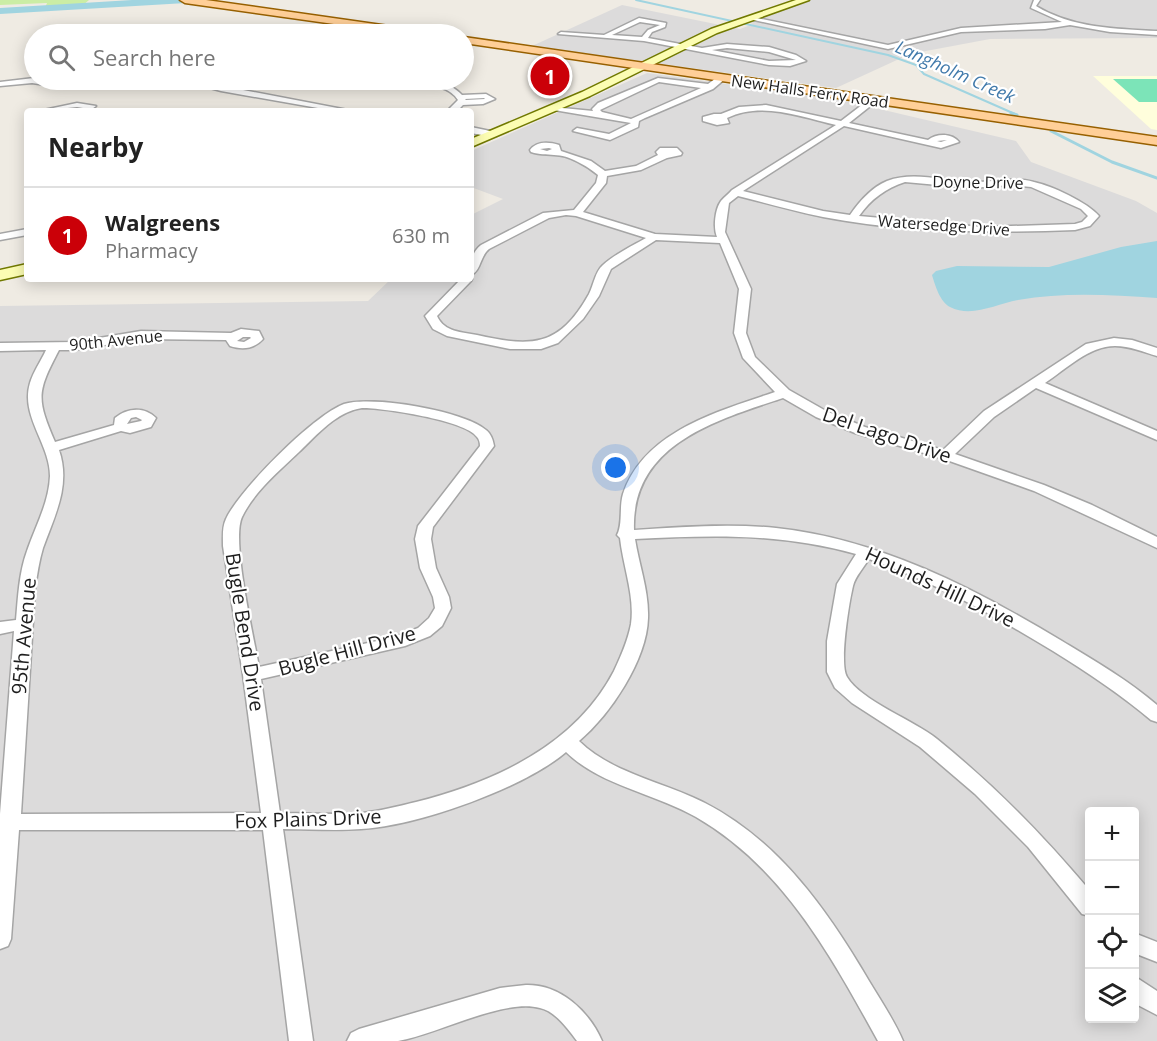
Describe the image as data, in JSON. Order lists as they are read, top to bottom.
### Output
{
  "streets": {
    "main road": ["New Halls Ferry Road"],
    "street": [
      "Doyne Drive",
      "Watersedge Drive",
      "90th Avenue",
      "Del Lago Drive",
      "Hounds Hill Drive",
      "Bugle Bend Drive",
      "95th Avenue",
      "Bugle Hill Drive",
      "Fox Plains Drive"
    ]
  },
  "crossings": [
    ["New Halls Ferry Road", "Del Lago Drive"],
    ["Doyne Drive", "Watersedge Drive"],
    ["Watersedge Drive", "Del Lago Drive"],
    ["90th Avenue", "95th Avenue"],
    ["Del Lago Drive", "Fox Plains Drive"],
    ["Hounds Hill Drive", "Fox Plains Drive"],
    ["Bugle Bend Drive", "Bugle Hill Drive"],
    ["Bugle Bend Drive", "Fox Plains Drive"],
    ["95th Avenue", "Fox Plains Drive"]
  ],
  "water": ["Langholm Creek"],
  "page": {
    "search": "Search here",
    "pins": "1",
    "heading": "Nearby",
    "list": [
      {
        "mark": "1",
        "name": "Walgreens",
        "note": "Pharmacy",
        "value": "630 m"
      }
    ],
    "map_buttons": ["+", "−"]
  }
}
